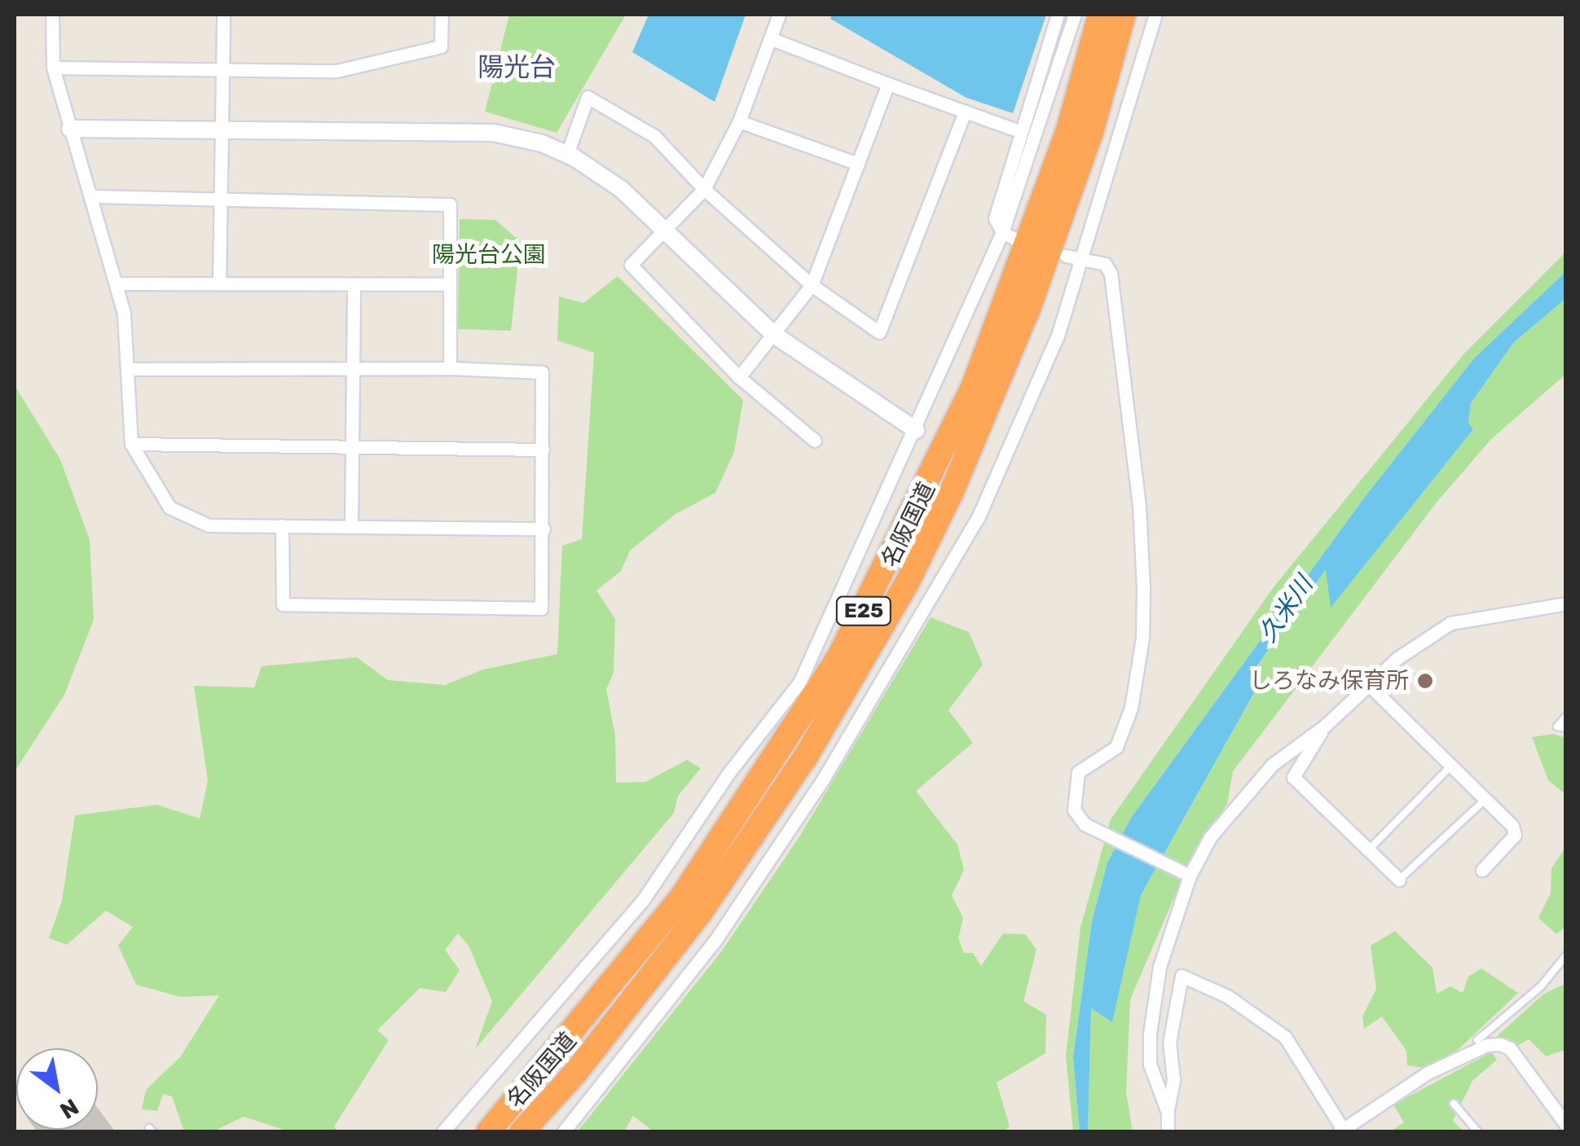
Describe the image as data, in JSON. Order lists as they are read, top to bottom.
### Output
{
  "streets": {
    "highway": ["名阪国道", "E25"]
  },
  "districts": ["陽光台"],
  "water": ["久米川"],
  "parks": ["陽光台公園"],
  "places": ["しろなみ保育所"],
  "north": "bottom right"
}
